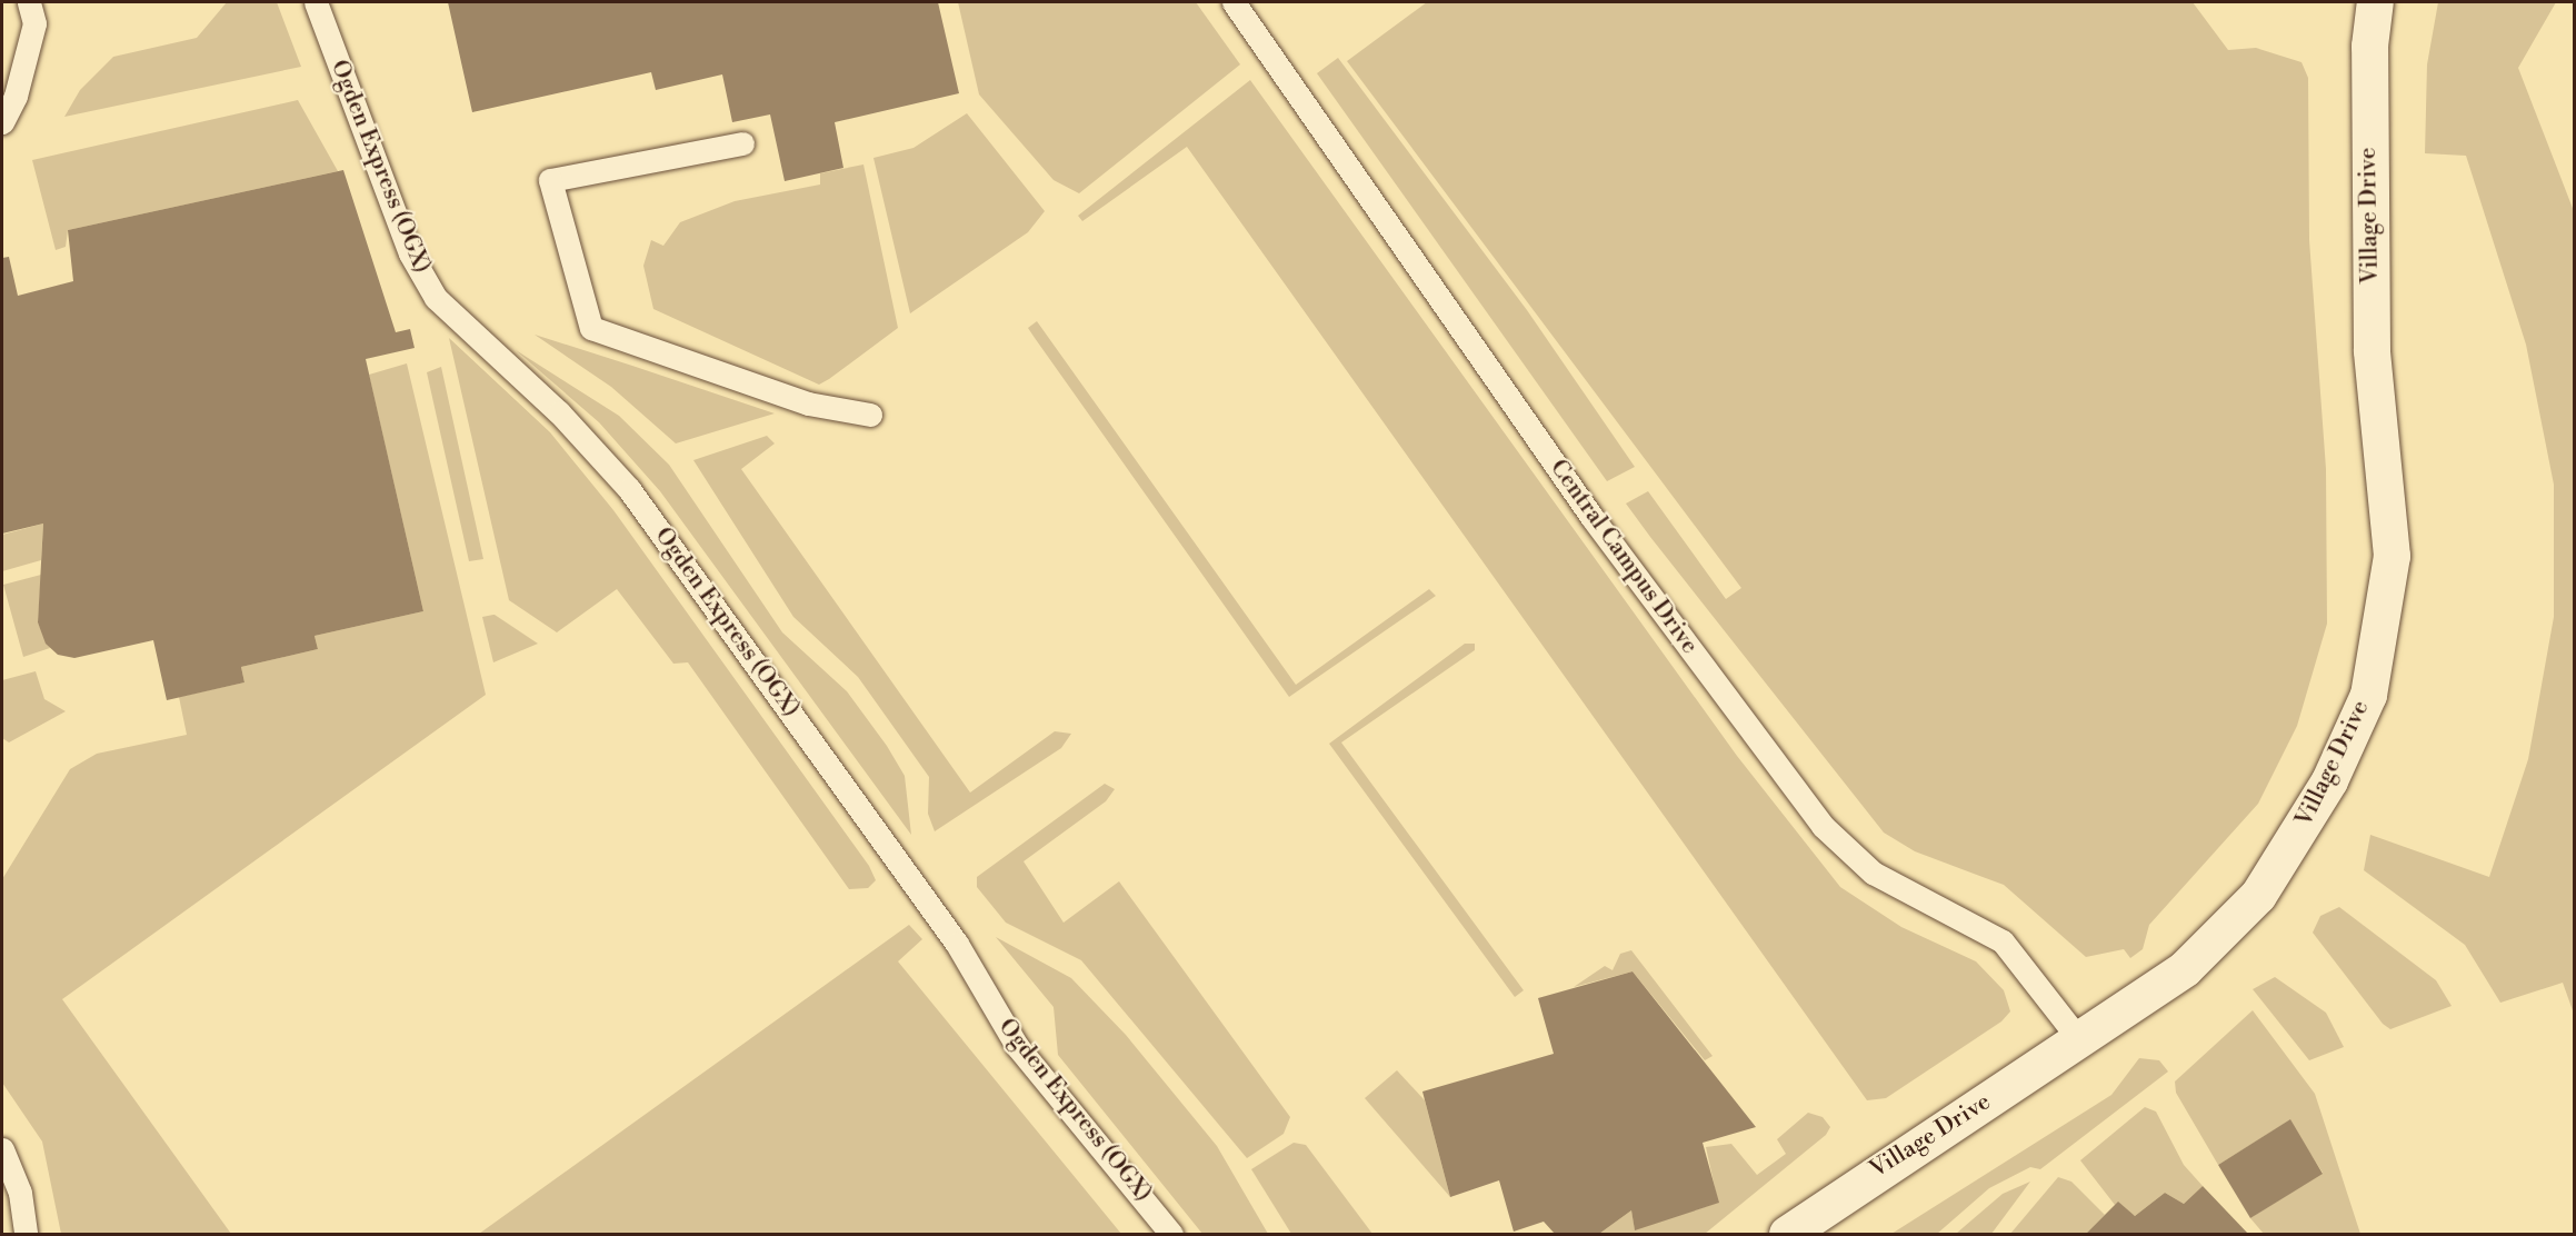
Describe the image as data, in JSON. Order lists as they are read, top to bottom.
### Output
{
  "streets": {
    "street": ["Village Drive"],
    "lane": ["Ogden Express (OGX)", "Central Campus Drive"]
  },
  "crossings": [
    ["Village Drive", "Central Campus Drive"]
  ]
}
